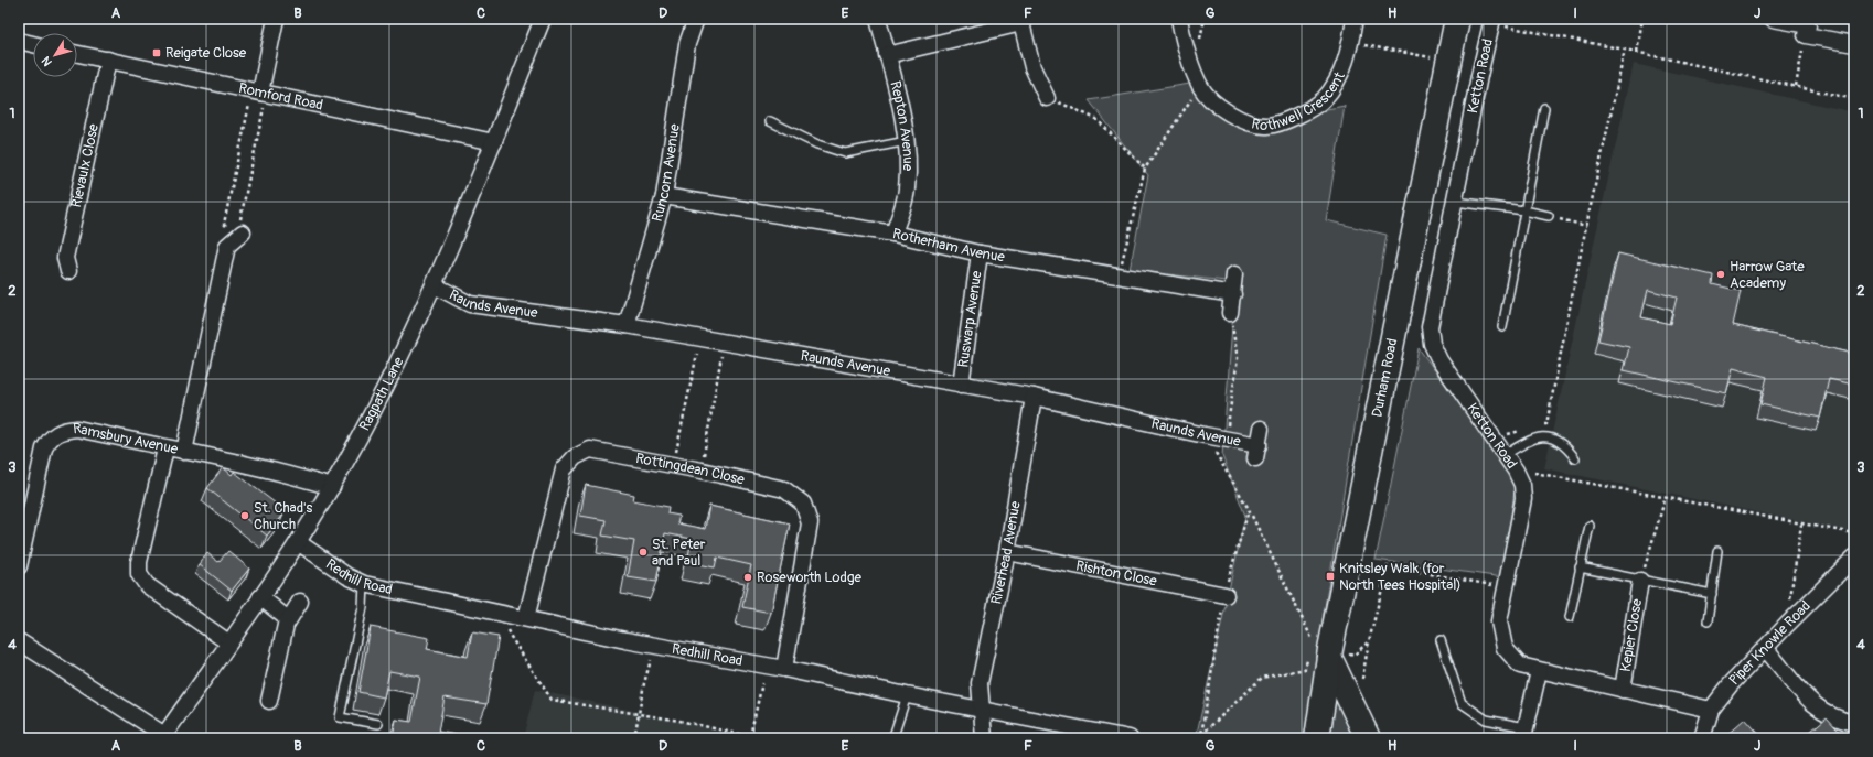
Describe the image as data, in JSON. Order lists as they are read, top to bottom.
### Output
{
  "streets": {
    "main road": ["Durham Road"],
    "street": [
      "Ketton Road",
      "Rothwell Crescent",
      "Romford Road",
      "Repton Avenue",
      "Rievaulx Close",
      "Runcorn Avenue",
      "Rotherham Avenue",
      "Raunds Avenue",
      "Ruswarp Avenue",
      "Ragpath Lane",
      "Ramsbury Avenue",
      "Rottingdean Close",
      "Riverhead Avenue",
      "Rishton Close",
      "Redhill Road",
      "Kepier Close",
      "Piper Knowle Road"
    ]
  },
  "crossings": [
    ["Ketton Road", "Kepier Close"],
    ["Ketton Road", "Piper Knowle Road"],
    ["Romford Road", "Rievaulx Close"],
    ["Romford Road", "Ragpath Lane"],
    ["Repton Avenue", "Rotherham Avenue"],
    ["Runcorn Avenue", "Rotherham Avenue"],
    ["Runcorn Avenue", "Raunds Avenue"],
    ["Rotherham Avenue", "Ruswarp Avenue"],
    ["Raunds Avenue", "Ruswarp Avenue"],
    ["Raunds Avenue", "Ragpath Lane"],
    ["Raunds Avenue", "Riverhead Avenue"],
    ["Ragpath Lane", "Ramsbury Avenue"],
    ["Ragpath Lane", "Redhill Road"],
    ["Rottingdean Close", "Redhill Road"],
    ["Riverhead Avenue", "Rishton Close"],
    ["Riverhead Avenue", "Redhill Road"]
  ],
  "places": {
    "transit": ["Reigate Close", "Knitsley Walk (for North Tees Hospital)"],
    "other": [
      "Harrow Gate Academy",
      "St. Chad's Church",
      "St. Peter and Paul",
      "Roseworth Lodge"
    ]
  },
  "north": "bottom left",
  "grid": {
    "columns": [
      "A",
      "B",
      "C",
      "D",
      "E",
      "F",
      "G",
      "H",
      "I",
      "J"
    ],
    "rows": [
      "1",
      "2",
      "3",
      "4"
    ]
  }
}
